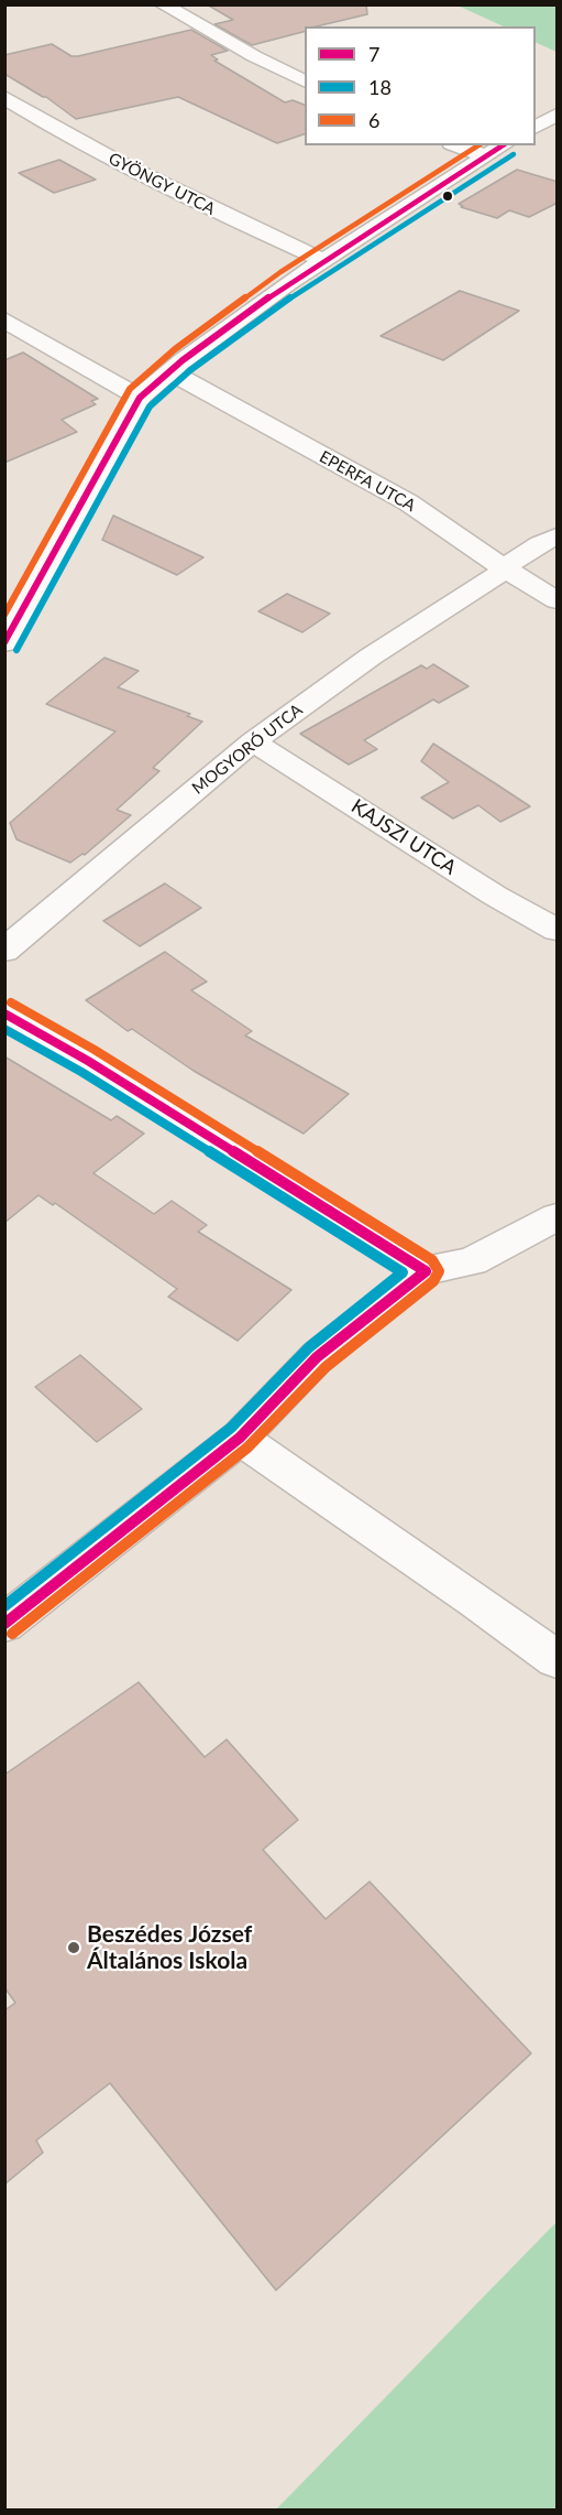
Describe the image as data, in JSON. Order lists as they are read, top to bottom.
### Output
{
  "streets": {
    "street": [
      "GYÖNGY UTCA",
      "EPERFA UTCA",
      "MOGYORÓ UTCA",
      "KAJSZI UTCA"
    ]
  },
  "crossings": [
    ["EPERFA UTCA", "MOGYORÓ UTCA"],
    ["MOGYORÓ UTCA", "KAJSZI UTCA"]
  ],
  "places": ["Beszédes József Általános Iskola"],
  "lines": ["transit line 7", "transit line 6", "transit line 18"],
  "legend": ["7", "18", "6"]
}
